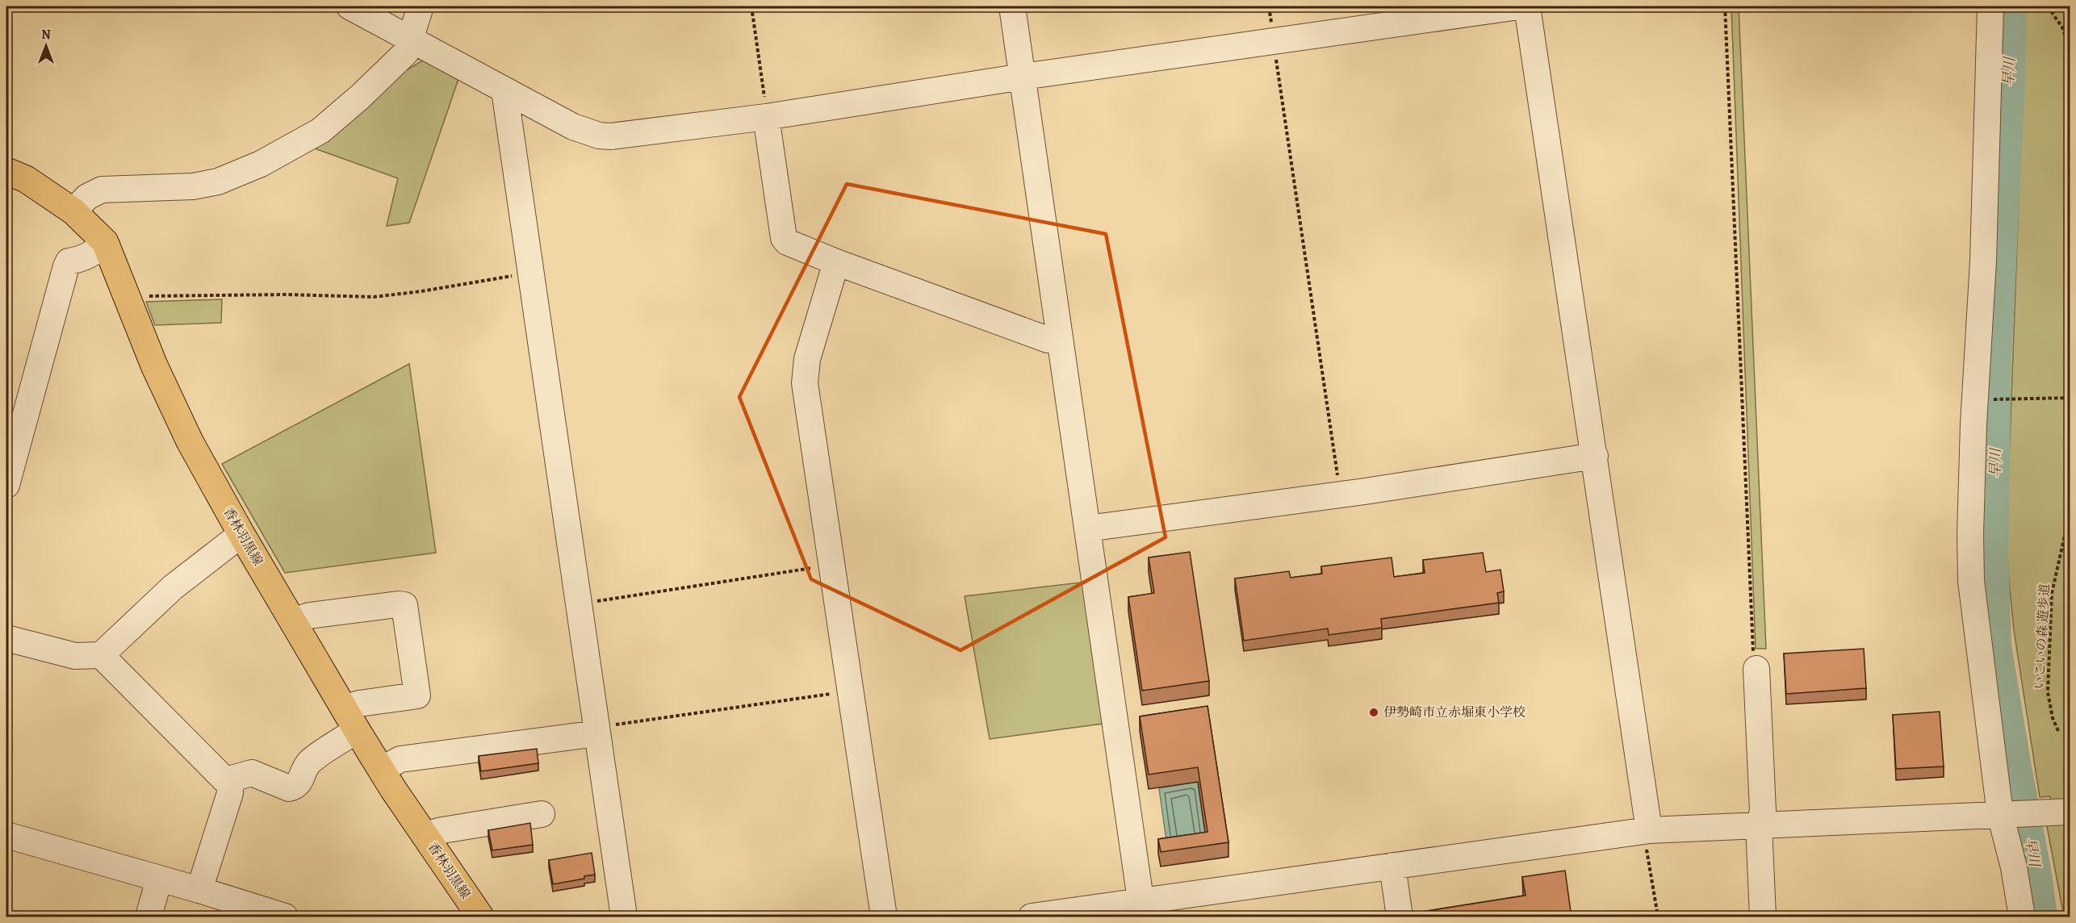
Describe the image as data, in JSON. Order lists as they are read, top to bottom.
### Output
{
  "streets": {
    "main road": ["香林羽黒線"],
    "path": ["いこいの森 遊歩道"]
  },
  "water": ["早川"],
  "places": ["伊勢崎市立赤堀東小学校"],
  "north": "top"
}
